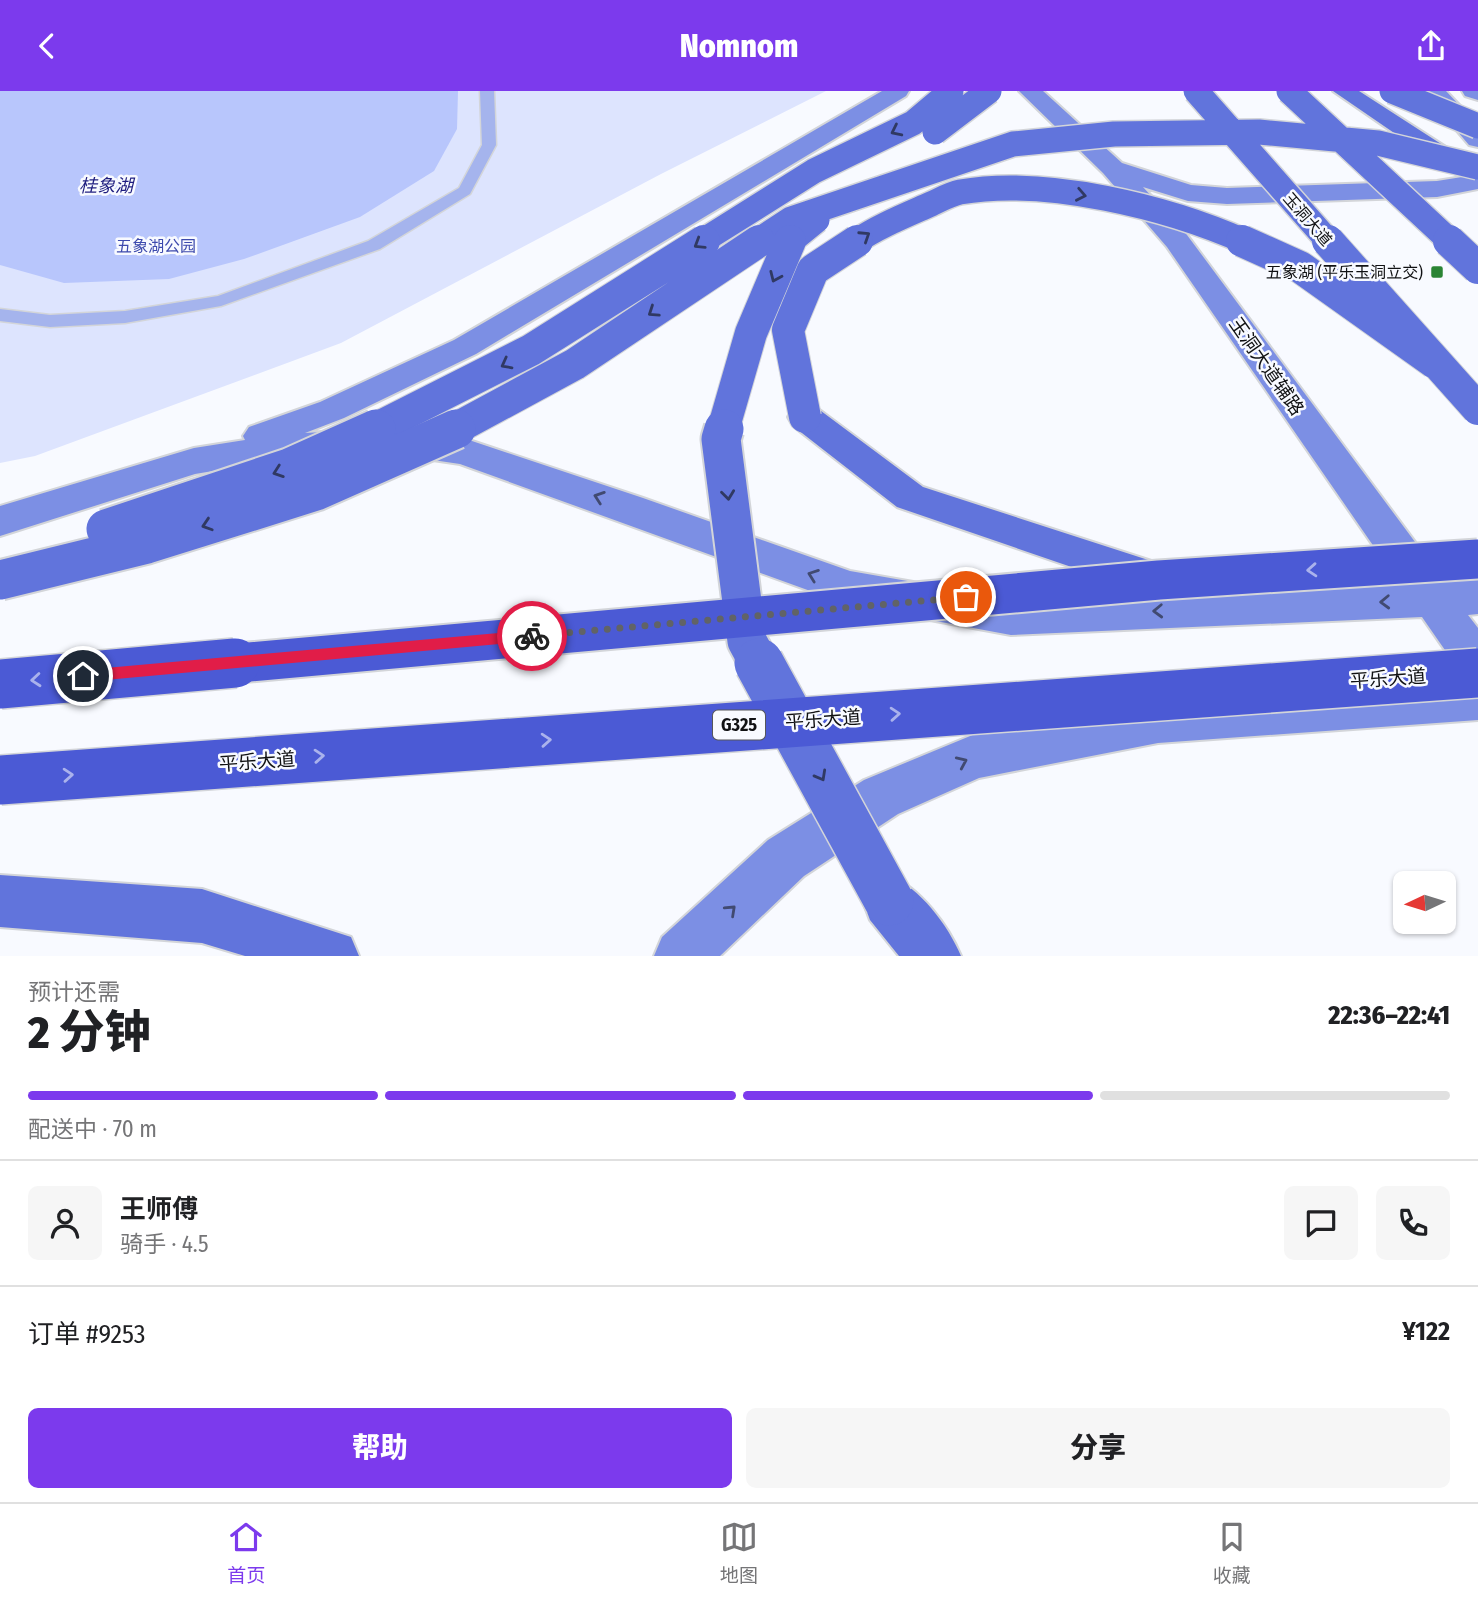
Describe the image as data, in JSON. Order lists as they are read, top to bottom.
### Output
{
  "streets": {
    "highway": ["平乐大道", "G325"],
    "main road": ["玉洞大道", "玉洞大道辅路"]
  },
  "water": ["桂象湖"],
  "parks": ["五象湖公园"],
  "places": {
    "transit": ["五象湖 (平乐玉洞立交)"]
  },
  "north": "left",
  "page": {
    "header": "Nomnom",
    "heading": ["2 分钟", "预计还需", "22:36–22:41"],
    "panel": [
      "王师傅",
      "骑手 · 4.5",
      "订单 #9253",
      "¥122"
    ],
    "bar": "配送中 · 70 m",
    "buttons": ["帮助", "分享"],
    "tabs": ["首页", "地图", "收藏"]
  }
}
